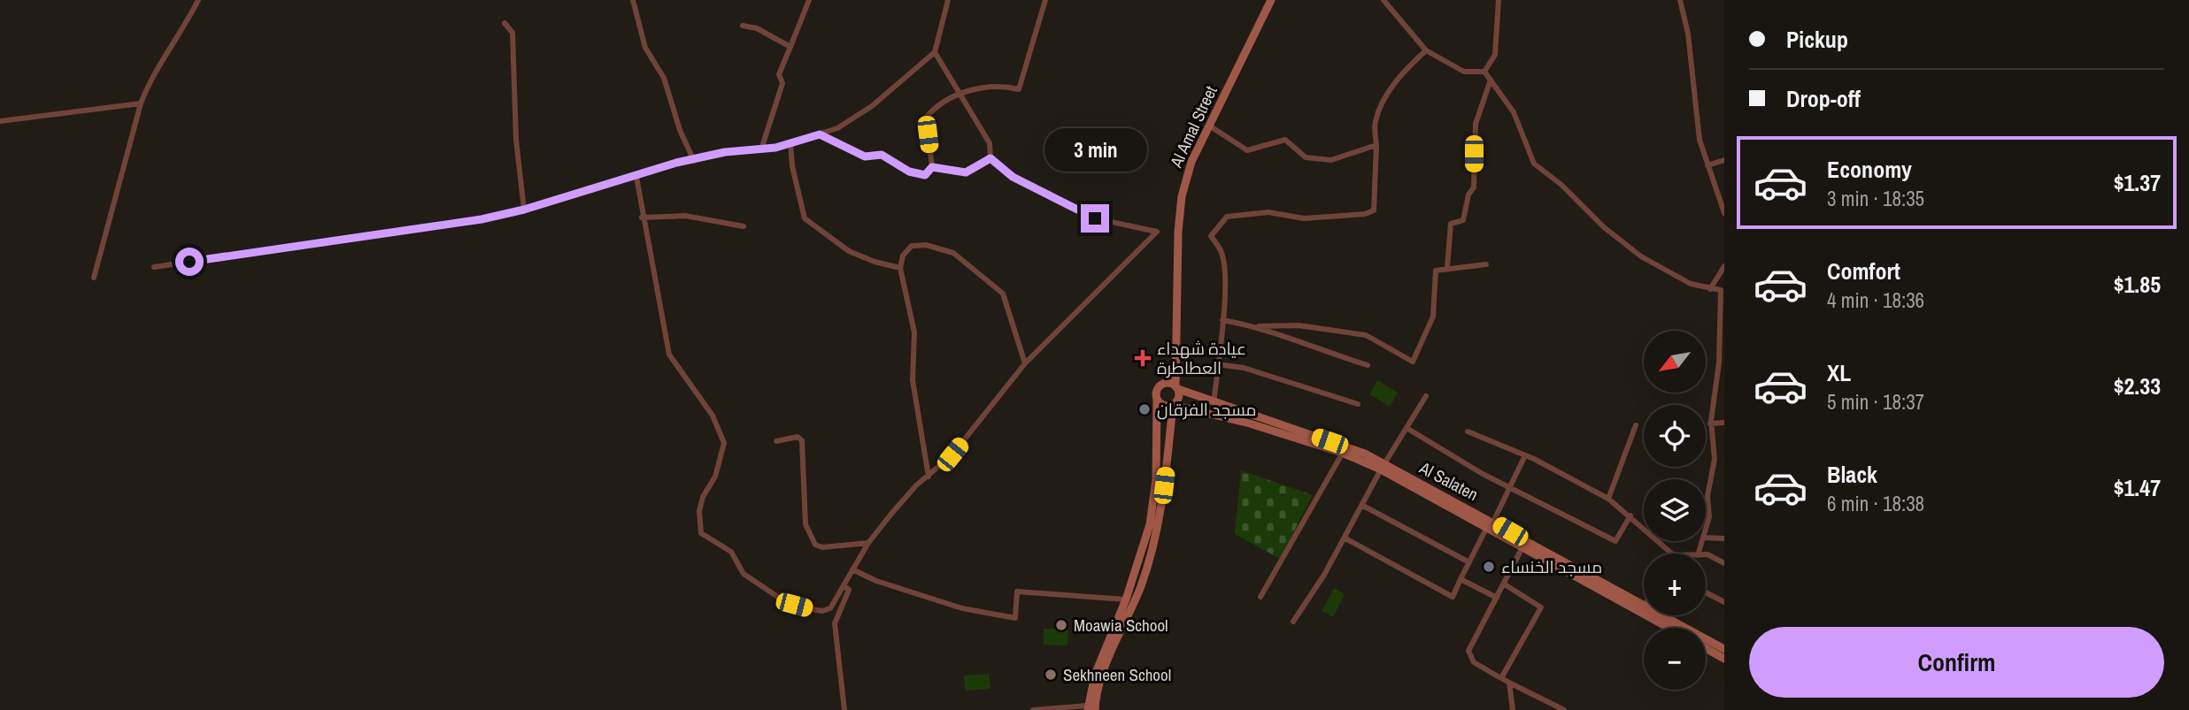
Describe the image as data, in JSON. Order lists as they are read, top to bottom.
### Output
{
  "streets": {
    "main road": ["Al Amal Street", "Al Salaten"]
  },
  "crossings": [
    ["Al Amal Street", "Al Salaten"]
  ],
  "places": {
    "health": ["عيادة شهداء العطاطرة"],
    "other": [
      "مسجد الفرقان",
      "مسجد الخنساء",
      "Moawia School",
      "Sekhneen School"
    ]
  },
  "north": "bottom left",
  "page": {
    "banner": ["Pickup", "Drop-off"],
    "bubble": "3 min",
    "list": [
      {
        "name": "Economy",
        "note": "3 min · 18:35",
        "value": "$1.37"
      },
      {
        "name": "Comfort",
        "note": "4 min · 18:36",
        "value": "$1.85"
      },
      {
        "name": "XL",
        "note": "5 min · 18:37",
        "value": "$2.33"
      },
      {
        "name": "Black",
        "note": "6 min · 18:38",
        "value": "$1.47"
      }
    ],
    "map_buttons": ["+", "−"],
    "buttons": "Confirm"
  }
}
